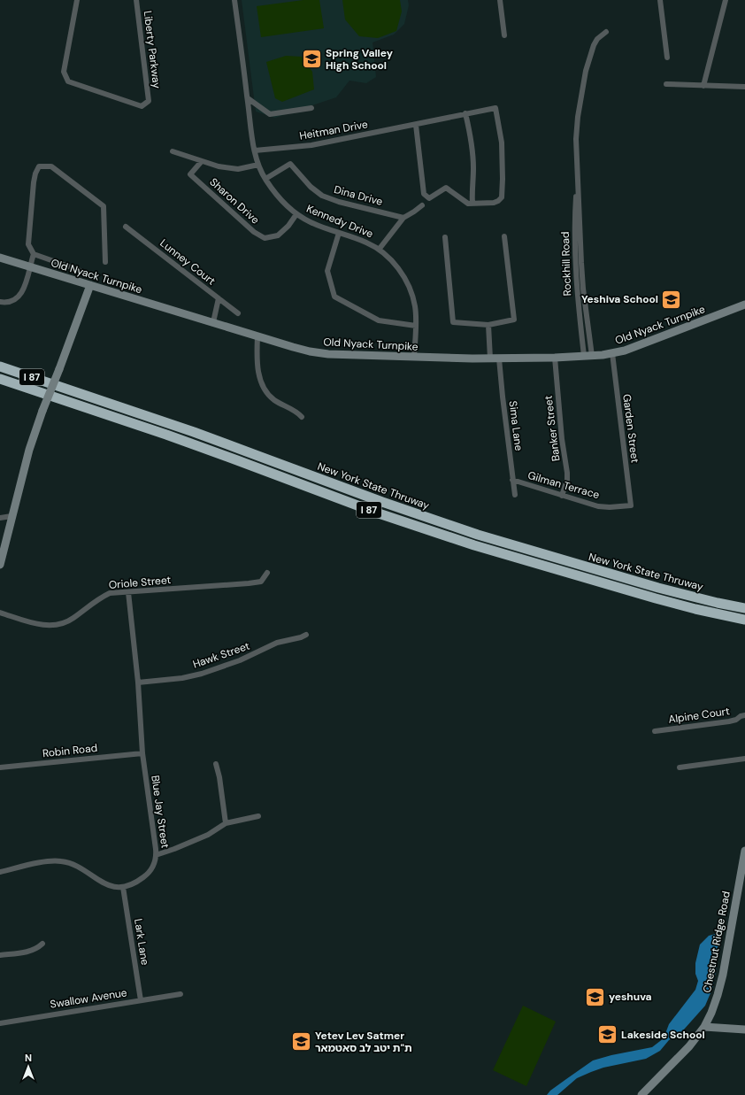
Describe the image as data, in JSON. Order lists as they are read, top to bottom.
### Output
{
  "streets": {
    "highway": ["I 87", "New York State Thruway"],
    "street": [
      "Liberty Parkway",
      "Heitman Drive",
      "Dina Drive",
      "Sharon Drive",
      "Kennedy Drive",
      "Lunney Court",
      "Rockhill Road",
      "Old Nyack Turnpike",
      "Sima Lane",
      "Banker Street",
      "Garden Street",
      "Gilman Terrace",
      "Oriole Street",
      "Hawk Street",
      "Alpine Court",
      "Robin Road",
      "Blue Jay Street",
      "Lark Lane",
      "Chestnut Ridge Road",
      "Swallow Avenue"
    ]
  },
  "crossings": [
    ["Heitman Drive", "Kennedy Drive"],
    ["Dina Drive", "Kennedy Drive"],
    ["Sharon Drive", "Kennedy Drive"],
    ["Kennedy Drive", "Old Nyack Turnpike"],
    ["Rockhill Road", "Old Nyack Turnpike"],
    ["Old Nyack Turnpike", "Sima Lane"],
    ["Old Nyack Turnpike", "Banker Street"],
    ["Old Nyack Turnpike", "Garden Street"],
    ["Sima Lane", "Gilman Terrace"],
    ["Banker Street", "Gilman Terrace"],
    ["Garden Street", "Gilman Terrace"],
    ["Oriole Street", "Blue Jay Street"],
    ["Hawk Street", "Blue Jay Street"],
    ["Robin Road", "Blue Jay Street"],
    ["Blue Jay Street", "Lark Lane"],
    ["Lark Lane", "Swallow Avenue"]
  ],
  "places": {
    "school or university": [
      "Spring Valley High School",
      "Yeshiva School",
      "yeshuva",
      "Lakeside School",
      "Yetev Lev Satmer ת\"ת יטב לב סאטמאר"
    ]
  },
  "north": "top"
}
